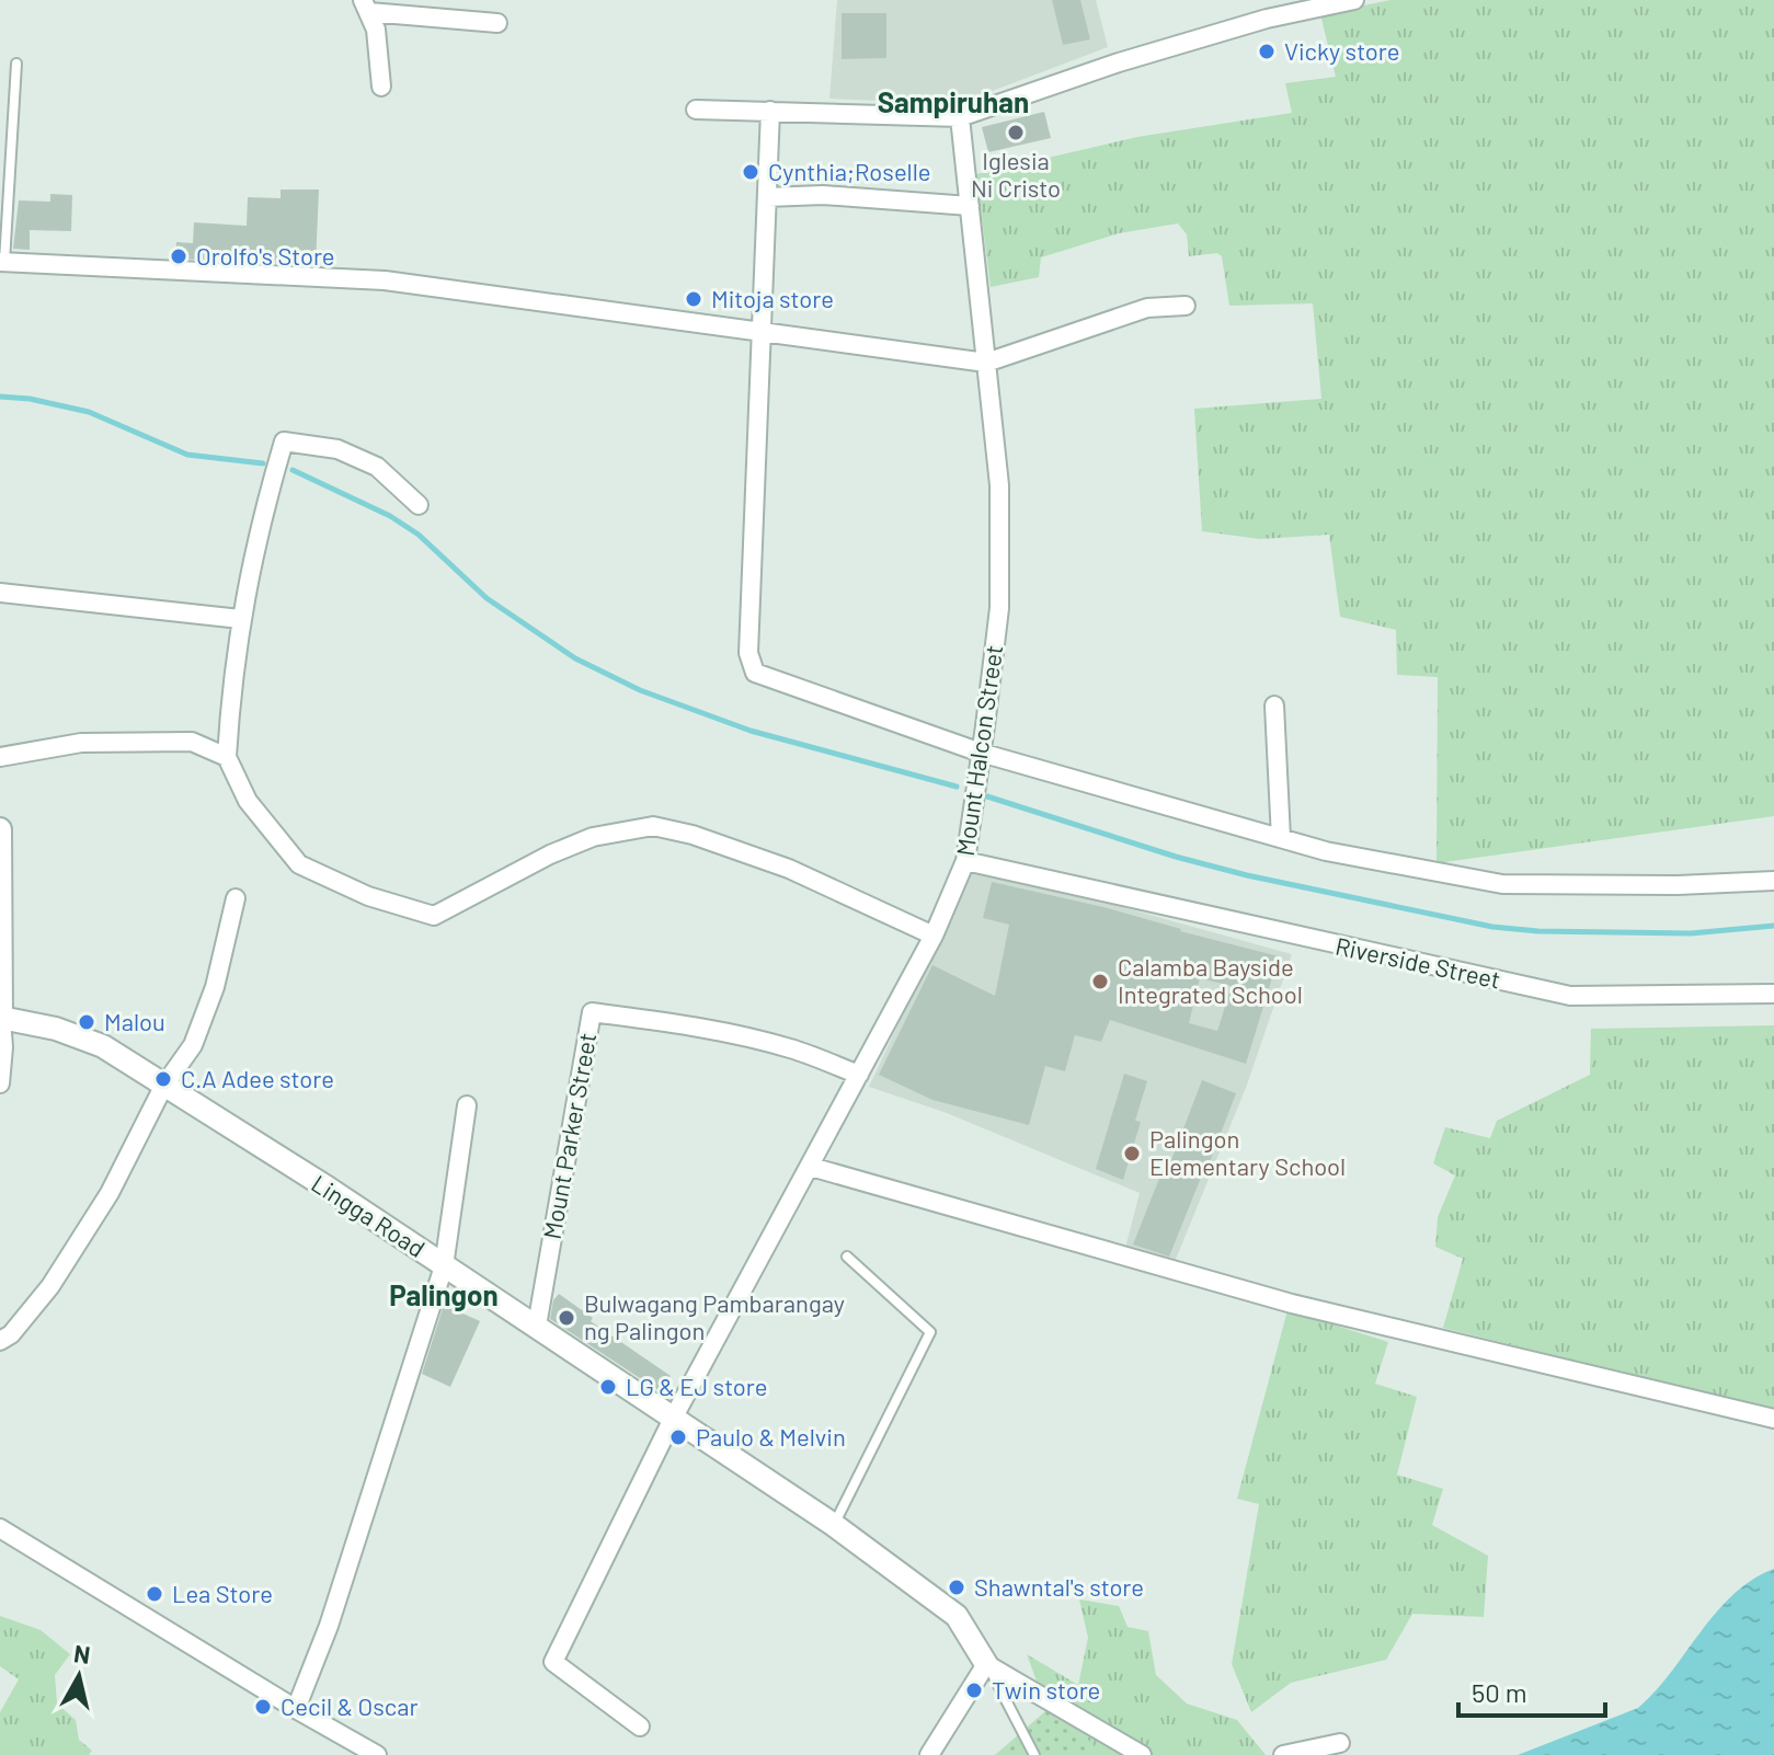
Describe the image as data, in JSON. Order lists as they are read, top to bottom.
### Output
{
  "streets": {
    "street": [
      "Mount Halcon Street",
      "Riverside Street",
      "Mount Parker Street",
      "Lingga Road"
    ]
  },
  "crossings": [
    ["Mount Halcon Street", "Riverside Street"],
    ["Mount Halcon Street", "Mount Parker Street"],
    ["Mount Halcon Street", "Lingga Road"],
    ["Mount Parker Street", "Lingga Road"]
  ],
  "districts": ["Sampiruhan", "Palingon"],
  "places": [
    "Vicky store",
    "Iglesia Ni Cristo",
    "Cynthia;Roselle",
    "Orolfo's Store",
    "Mitoja store",
    "Calamba Bayside Integrated School",
    "Malou",
    "C.A Adee store",
    "Palingon Elementary School",
    "Bulwagang Pambarangay ng Palingon",
    "LG & EJ store",
    "Paulo & Melvin",
    "Shawntal's store",
    "Lea Store",
    "Twin store",
    "Cecil & Oscar"
  ],
  "scale_bar": "50 m",
  "north": "top"
}
